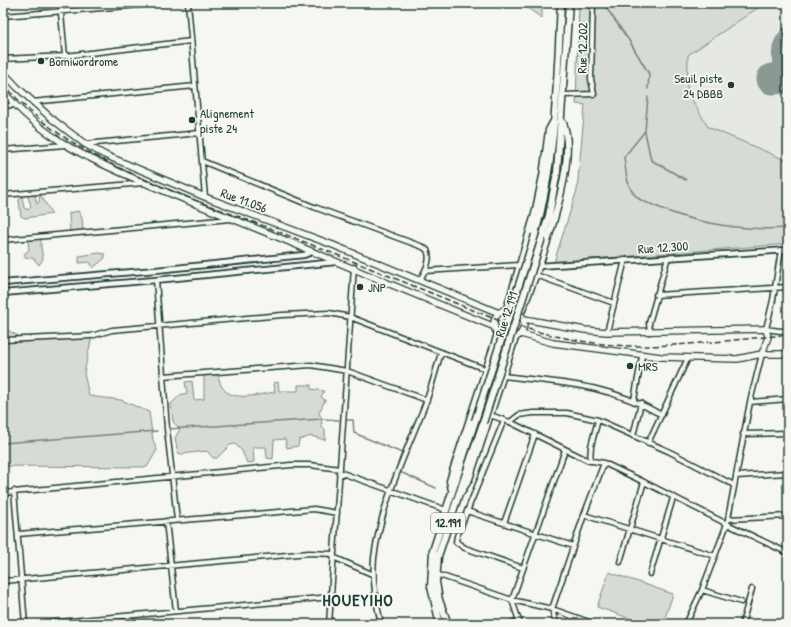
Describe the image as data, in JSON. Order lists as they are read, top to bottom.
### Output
{
  "streets": {
    "main road": ["Rue 11.056", "Rue 12.191", "12.191"],
    "street": ["Rue 12.202", "Rue 12.300"]
  },
  "crossings": [
    ["Rue 12.202", "Rue 12.191"]
  ],
  "districts": ["HOUEYIHO"],
  "places": [
    "Bomiwordrome",
    "Seuil piste 24 DBBB",
    "Alignement piste 24",
    "JNP",
    "MRS"
  ]
}
